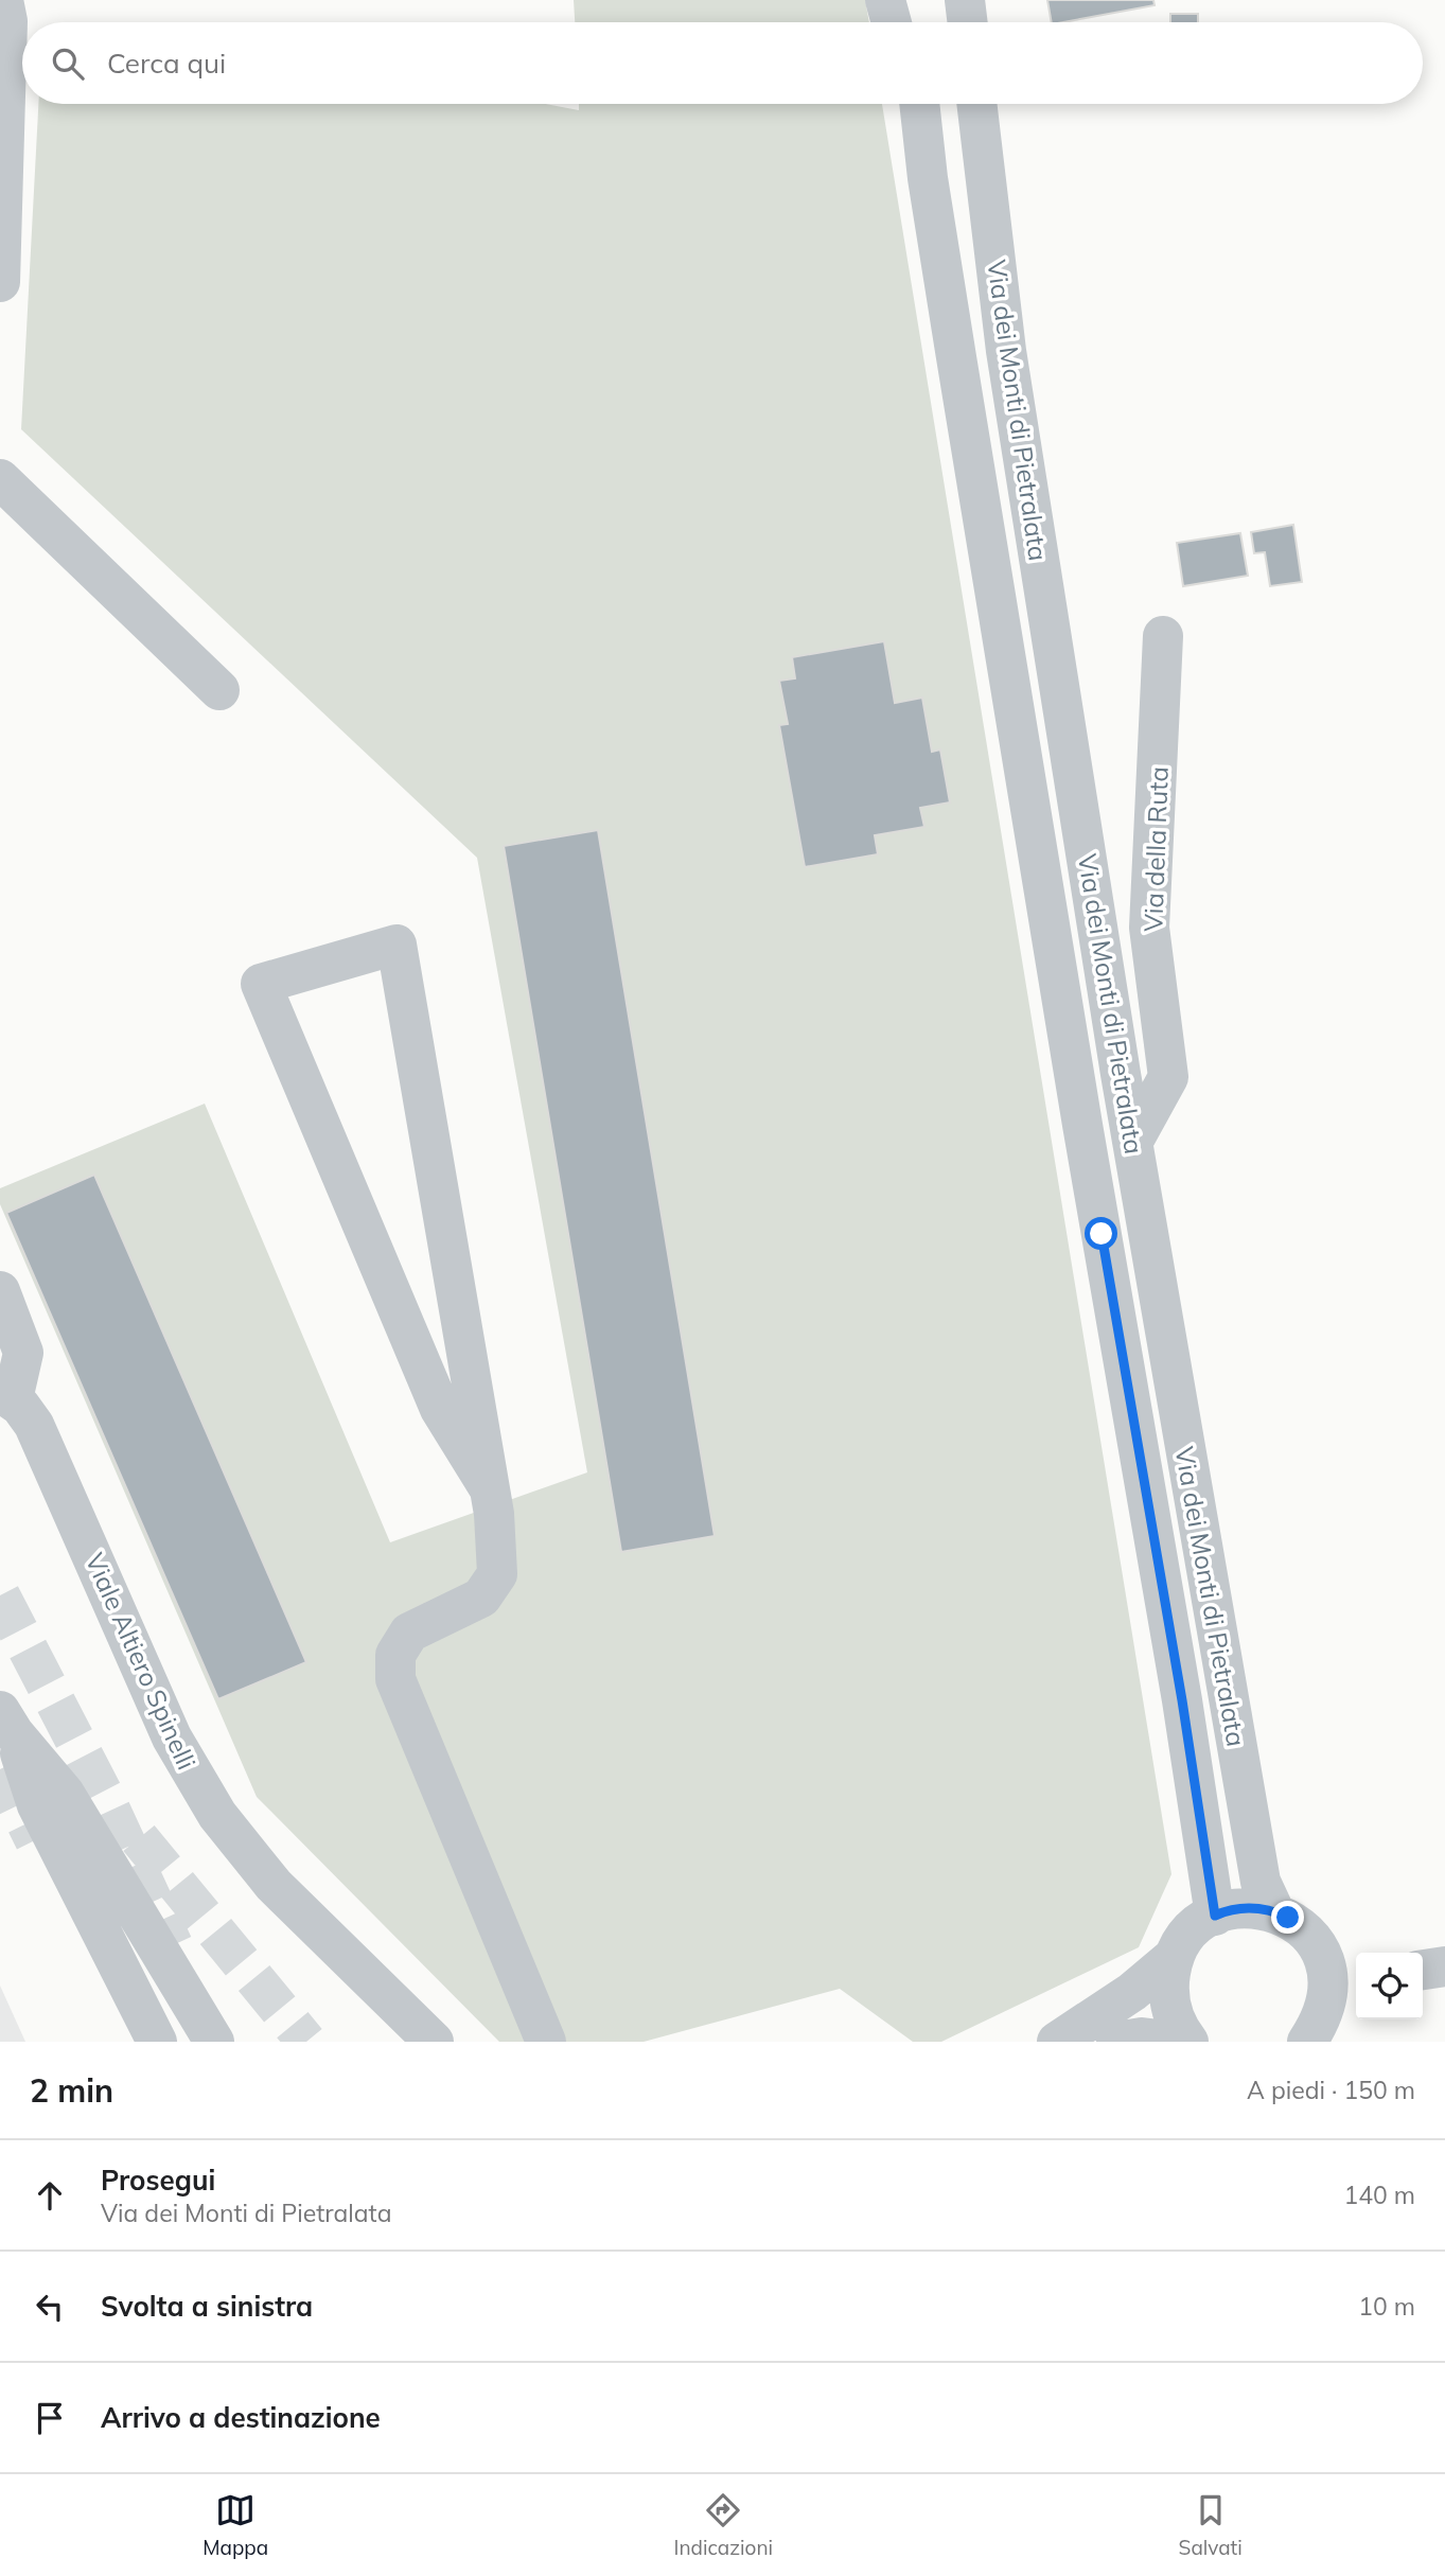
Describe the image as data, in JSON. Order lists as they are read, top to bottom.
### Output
{
  "streets": {
    "street": ["Via dei Monti di Pietralata", "Via della Ruta", "Viale Altiero Spinelli"]
  },
  "crossings": [
    ["Via dei Monti di Pietralata", "Via della Ruta"]
  ],
  "page": {
    "search": "Cerca qui",
    "heading": ["2 min", "A piedi · 150 m"],
    "list": [
      ["Prosegui", "Via dei Monti di Pietralata", "140 m"],
      ["Svolta a sinistra", "10 m"],
      "Arrivo a destinazione"
    ],
    "nav": ["Mappa", "Indicazioni", "Salvati"]
  }
}
